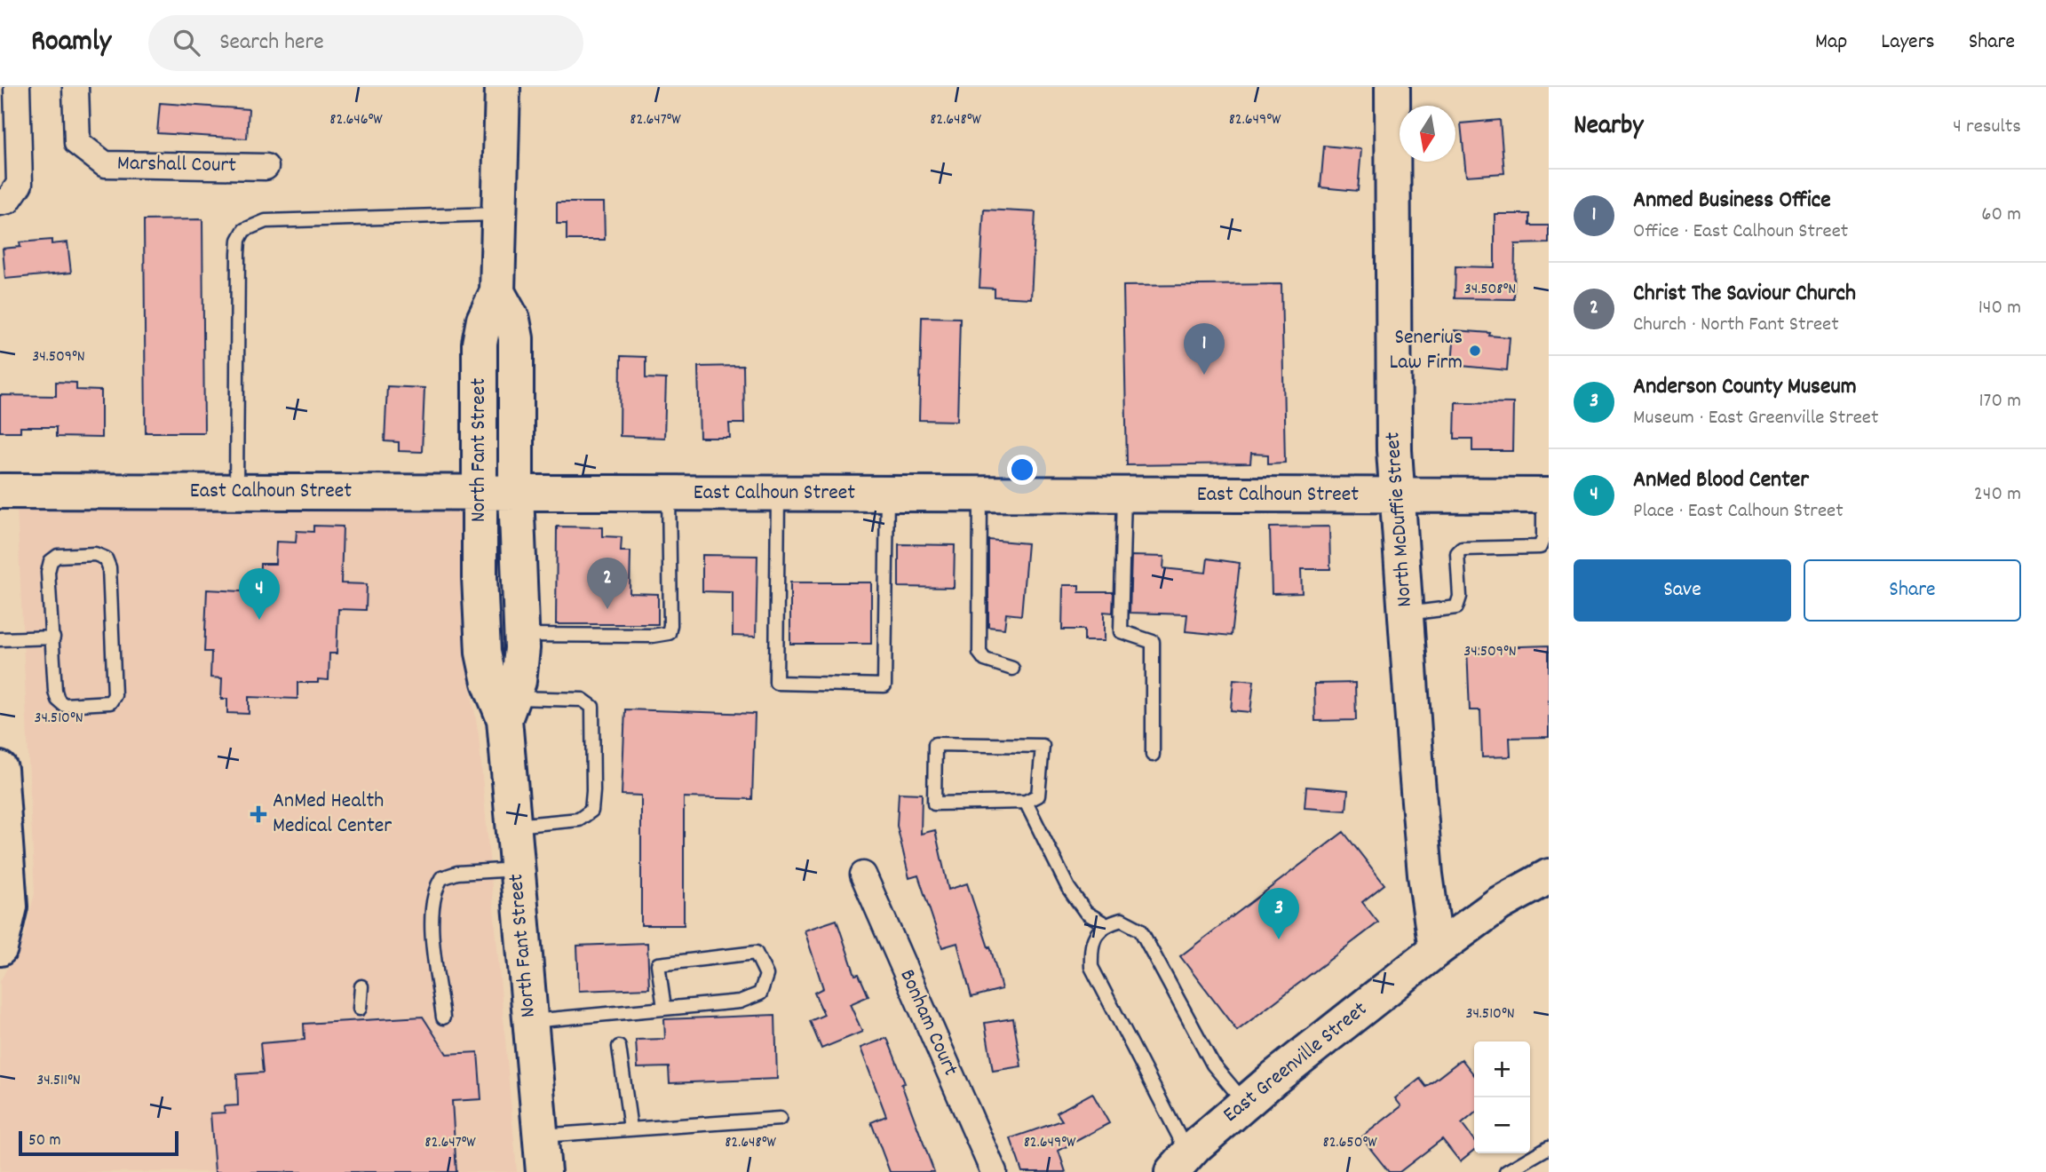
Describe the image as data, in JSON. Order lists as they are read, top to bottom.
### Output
{
  "streets": {
    "street": [
      "Marshall Court",
      "North Fant Street",
      "East Calhoun Street",
      "North McDuffie Street",
      "Bonham Court",
      "East Greenville Street"
    ]
  },
  "crossings": [
    ["North Fant Street", "East Calhoun Street"],
    ["East Calhoun Street", "North McDuffie Street"],
    ["North McDuffie Street", "East Greenville Street"]
  ],
  "places": {
    "other": ["Senerius Law Firm"],
    "health": ["AnMed Health Medical Center"]
  },
  "scale_bar": "50 m",
  "north": "bottom",
  "page": {
    "header": "Roamly",
    "search": "Search here",
    "nav": ["Map", "Layers", "Share"],
    "heading": ["Nearby", "4 results"],
    "list": [
      {
        "mark": "1",
        "name": "Anmed Business Office",
        "note": "Office · East Calhoun Street",
        "value": "60 m"
      },
      {
        "mark": "2",
        "name": "Christ The Saviour Church",
        "note": "Church · North Fant Street",
        "value": "140 m"
      },
      {
        "mark": "3",
        "name": "Anderson County Museum",
        "note": "Museum · East Greenville Street",
        "value": "170 m"
      },
      {
        "mark": "4",
        "name": "AnMed Blood Center",
        "note": "Place · East Calhoun Street",
        "value": "240 m"
      }
    ],
    "pins": [
      "1",
      "2",
      "4",
      "3"
    ],
    "buttons": ["Save", "Share"],
    "map_buttons": ["+", "−"],
    "scale": "50 m"
  },
  "coordinates": [
    "82.646°W",
    "82.647°W",
    "82.648°W",
    "82.649°W",
    "34.508°N",
    "34.509°N",
    "34.510°N",
    "34.511°N",
    "82.650°W"
  ]
}
